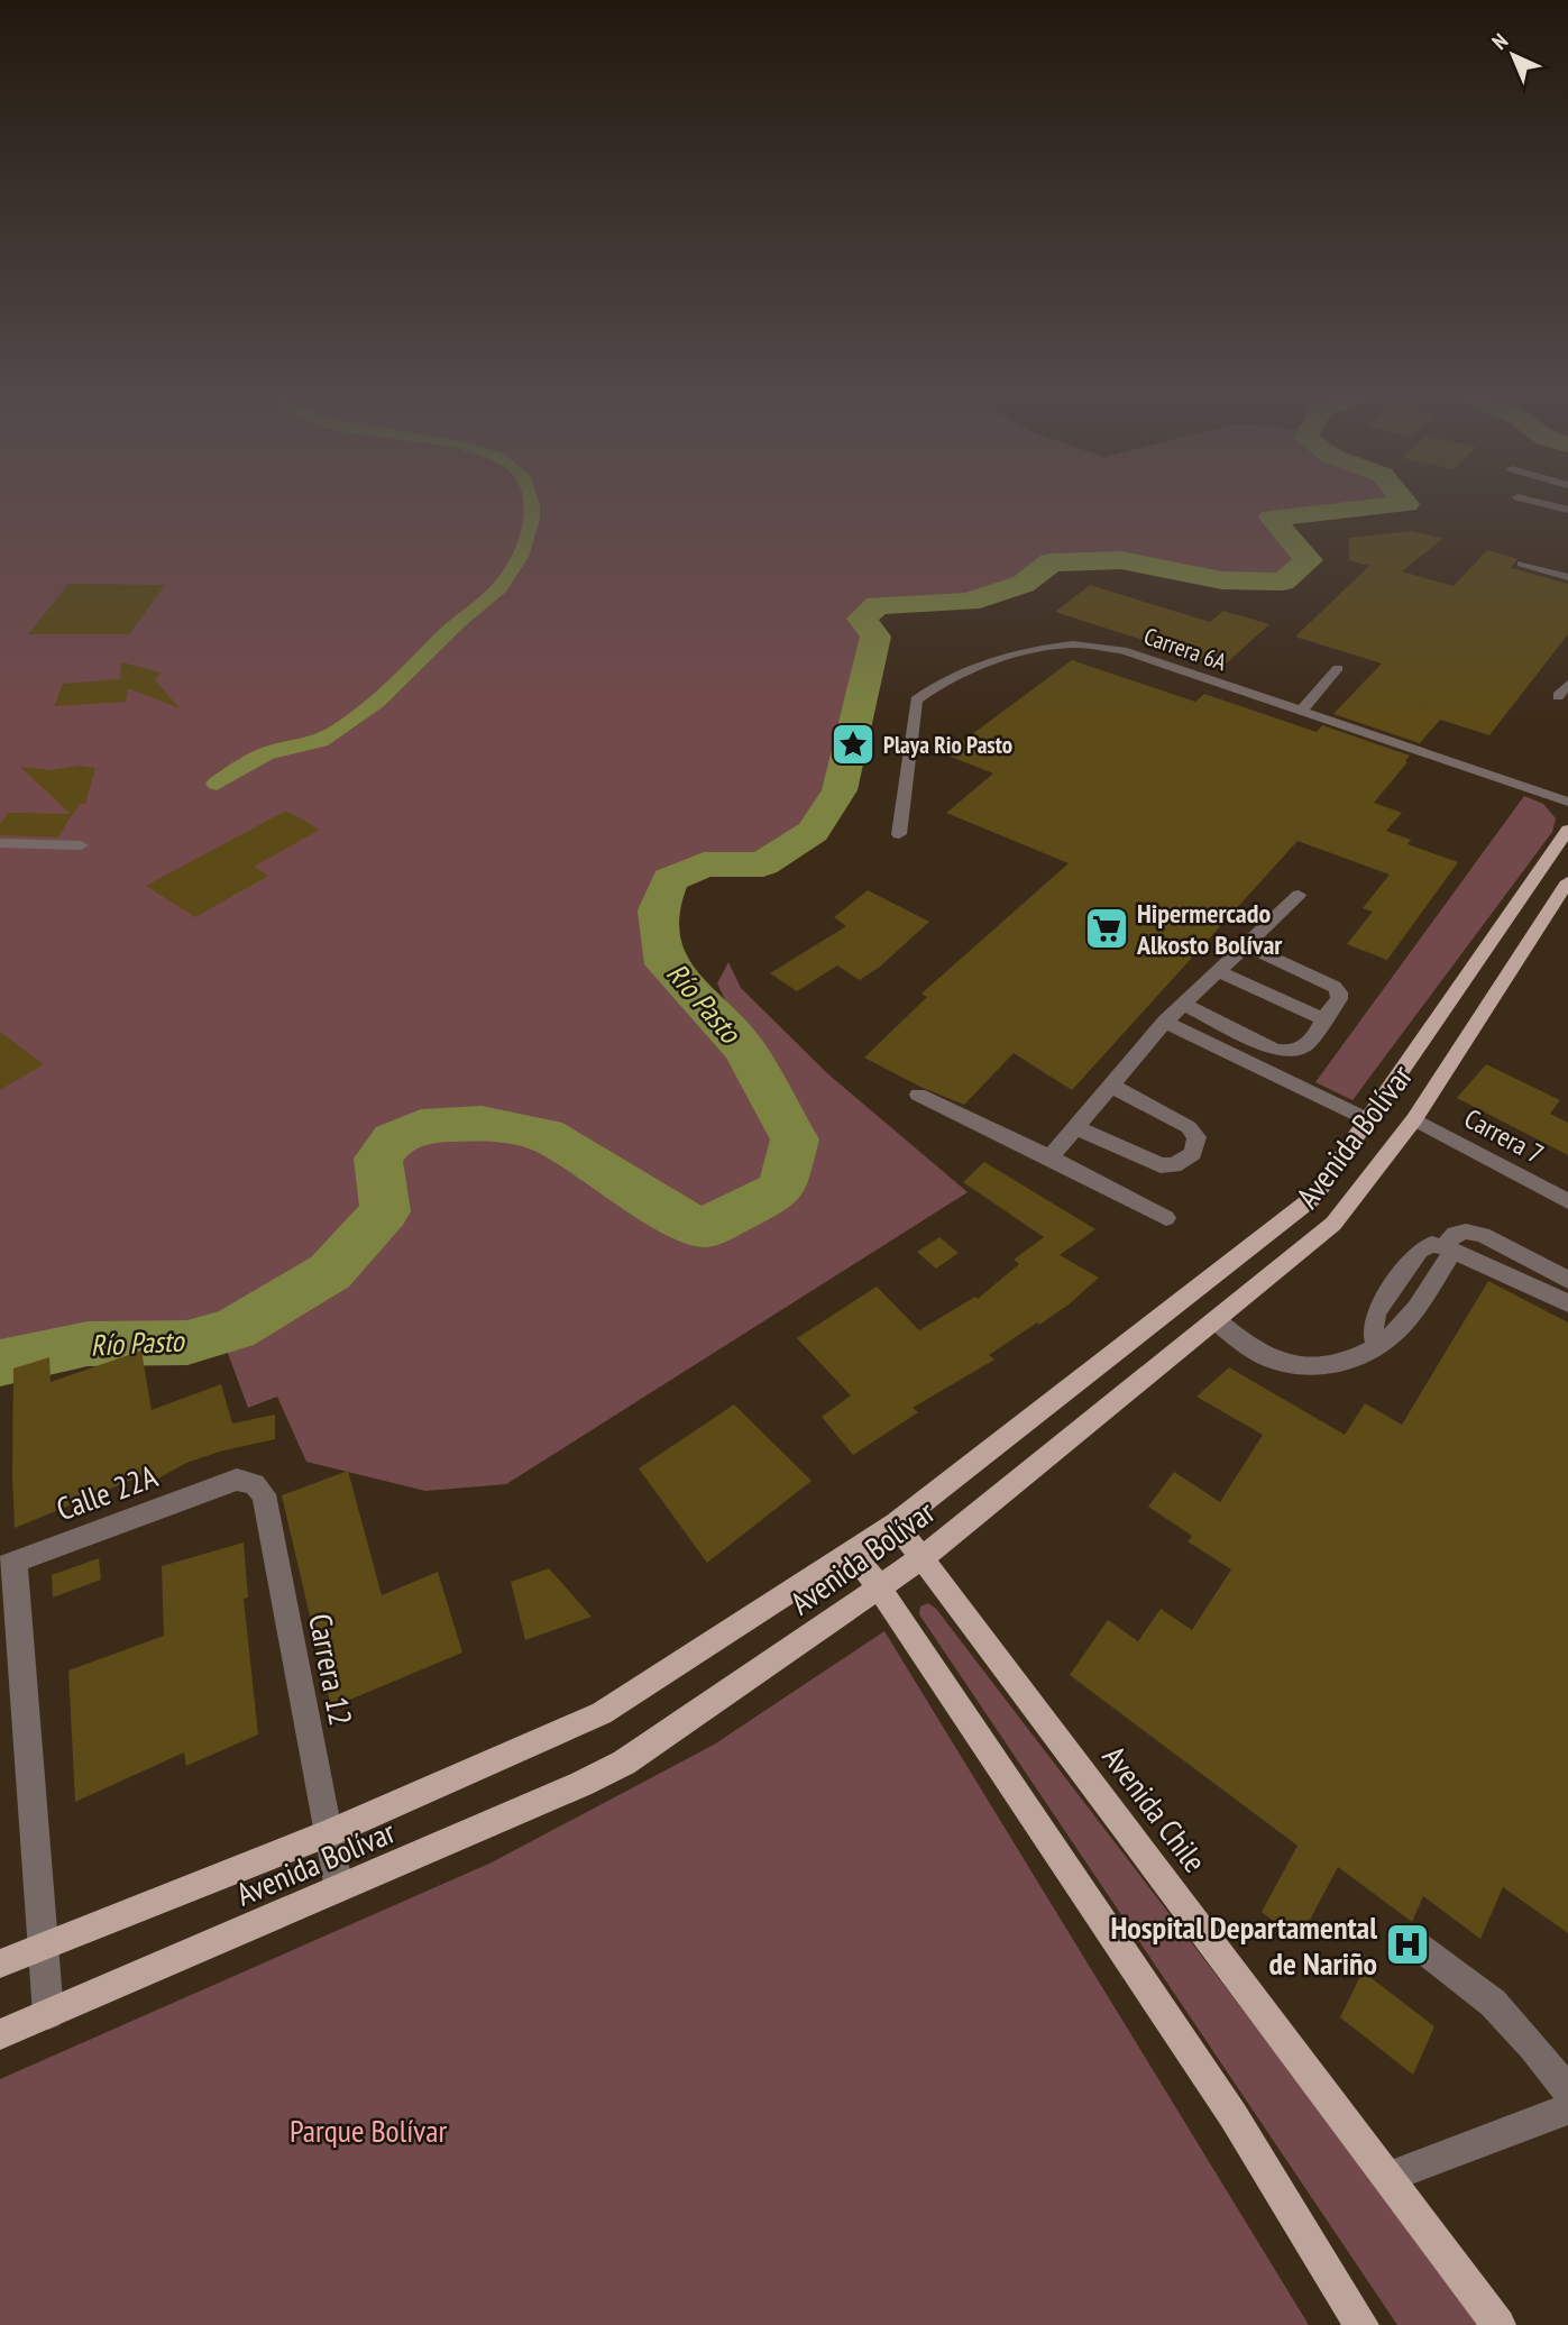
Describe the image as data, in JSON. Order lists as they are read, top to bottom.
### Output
{
  "streets": {
    "main road": ["Avenida Bolívar", "Avenida Chile"],
    "street": [
      "Carrera 6A",
      "Carrera 7",
      "Calle 22A",
      "Carrera 12"
    ]
  },
  "crossings": [
    ["Avenida Bolívar", "Carrera 7"],
    ["Avenida Bolívar", "Carrera 12"],
    ["Avenida Bolívar", "Avenida Chile"],
    ["Calle 22A", "Carrera 12"]
  ],
  "water": ["Río Pasto"],
  "parks": ["Parque Bolívar"],
  "places": {
    "place": ["Playa Rio Pasto"],
    "supermarket": ["Hipermercado Alkosto Bolívar"],
    "hospital": ["Hospital Departamental de Nariño"]
  },
  "north": "top left"
}
